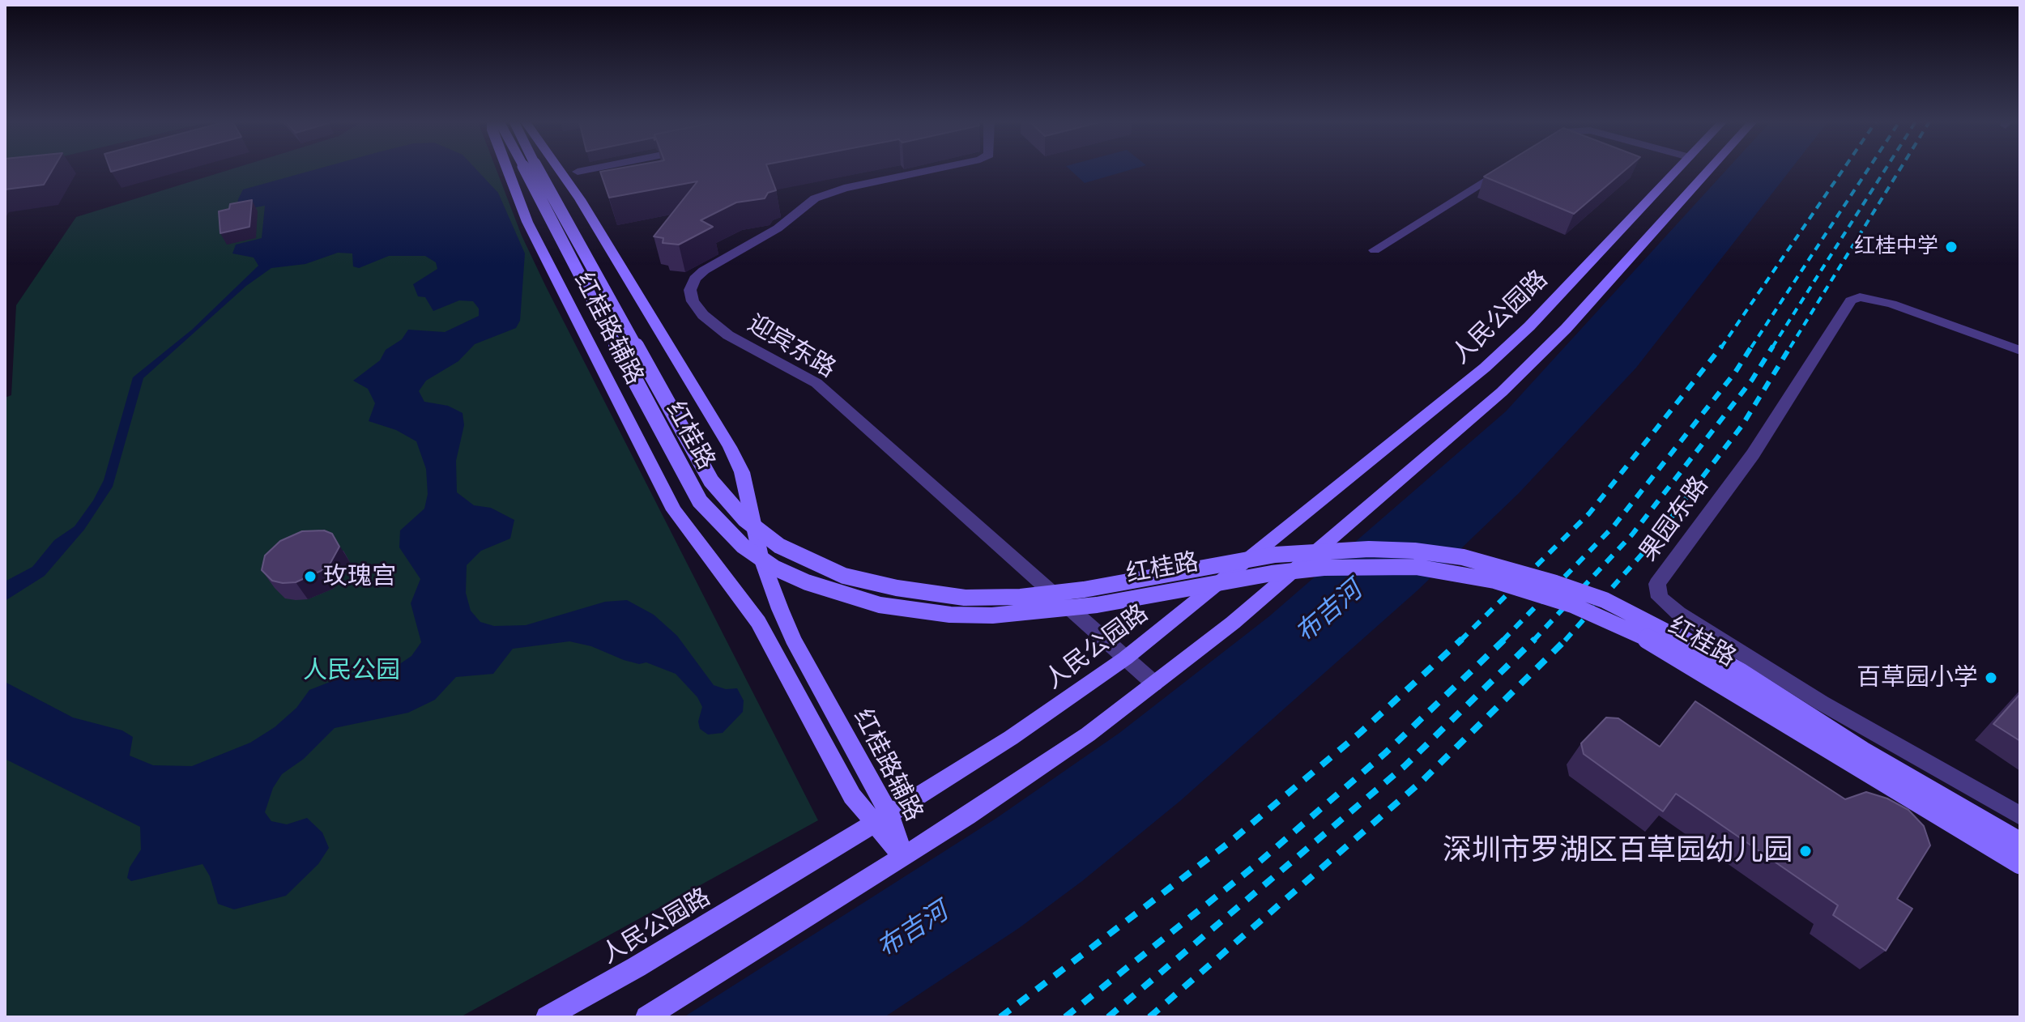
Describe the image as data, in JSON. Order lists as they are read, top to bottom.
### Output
{
  "streets": {
    "main road": ["人民公园路", "红桂路辅路", "红桂路"],
    "street": ["迎宾东路", "果园东路"]
  },
  "crossings": [
    ["人民公园路", "红桂路辅路"],
    ["人民公园路", "迎宾东路"]
  ],
  "water": ["布吉河"],
  "parks": ["人民公园"],
  "places": [
    "红桂中学",
    "玫瑰宫",
    "百草园小学",
    "深圳市罗湖区百草园幼儿园"
  ]
}
